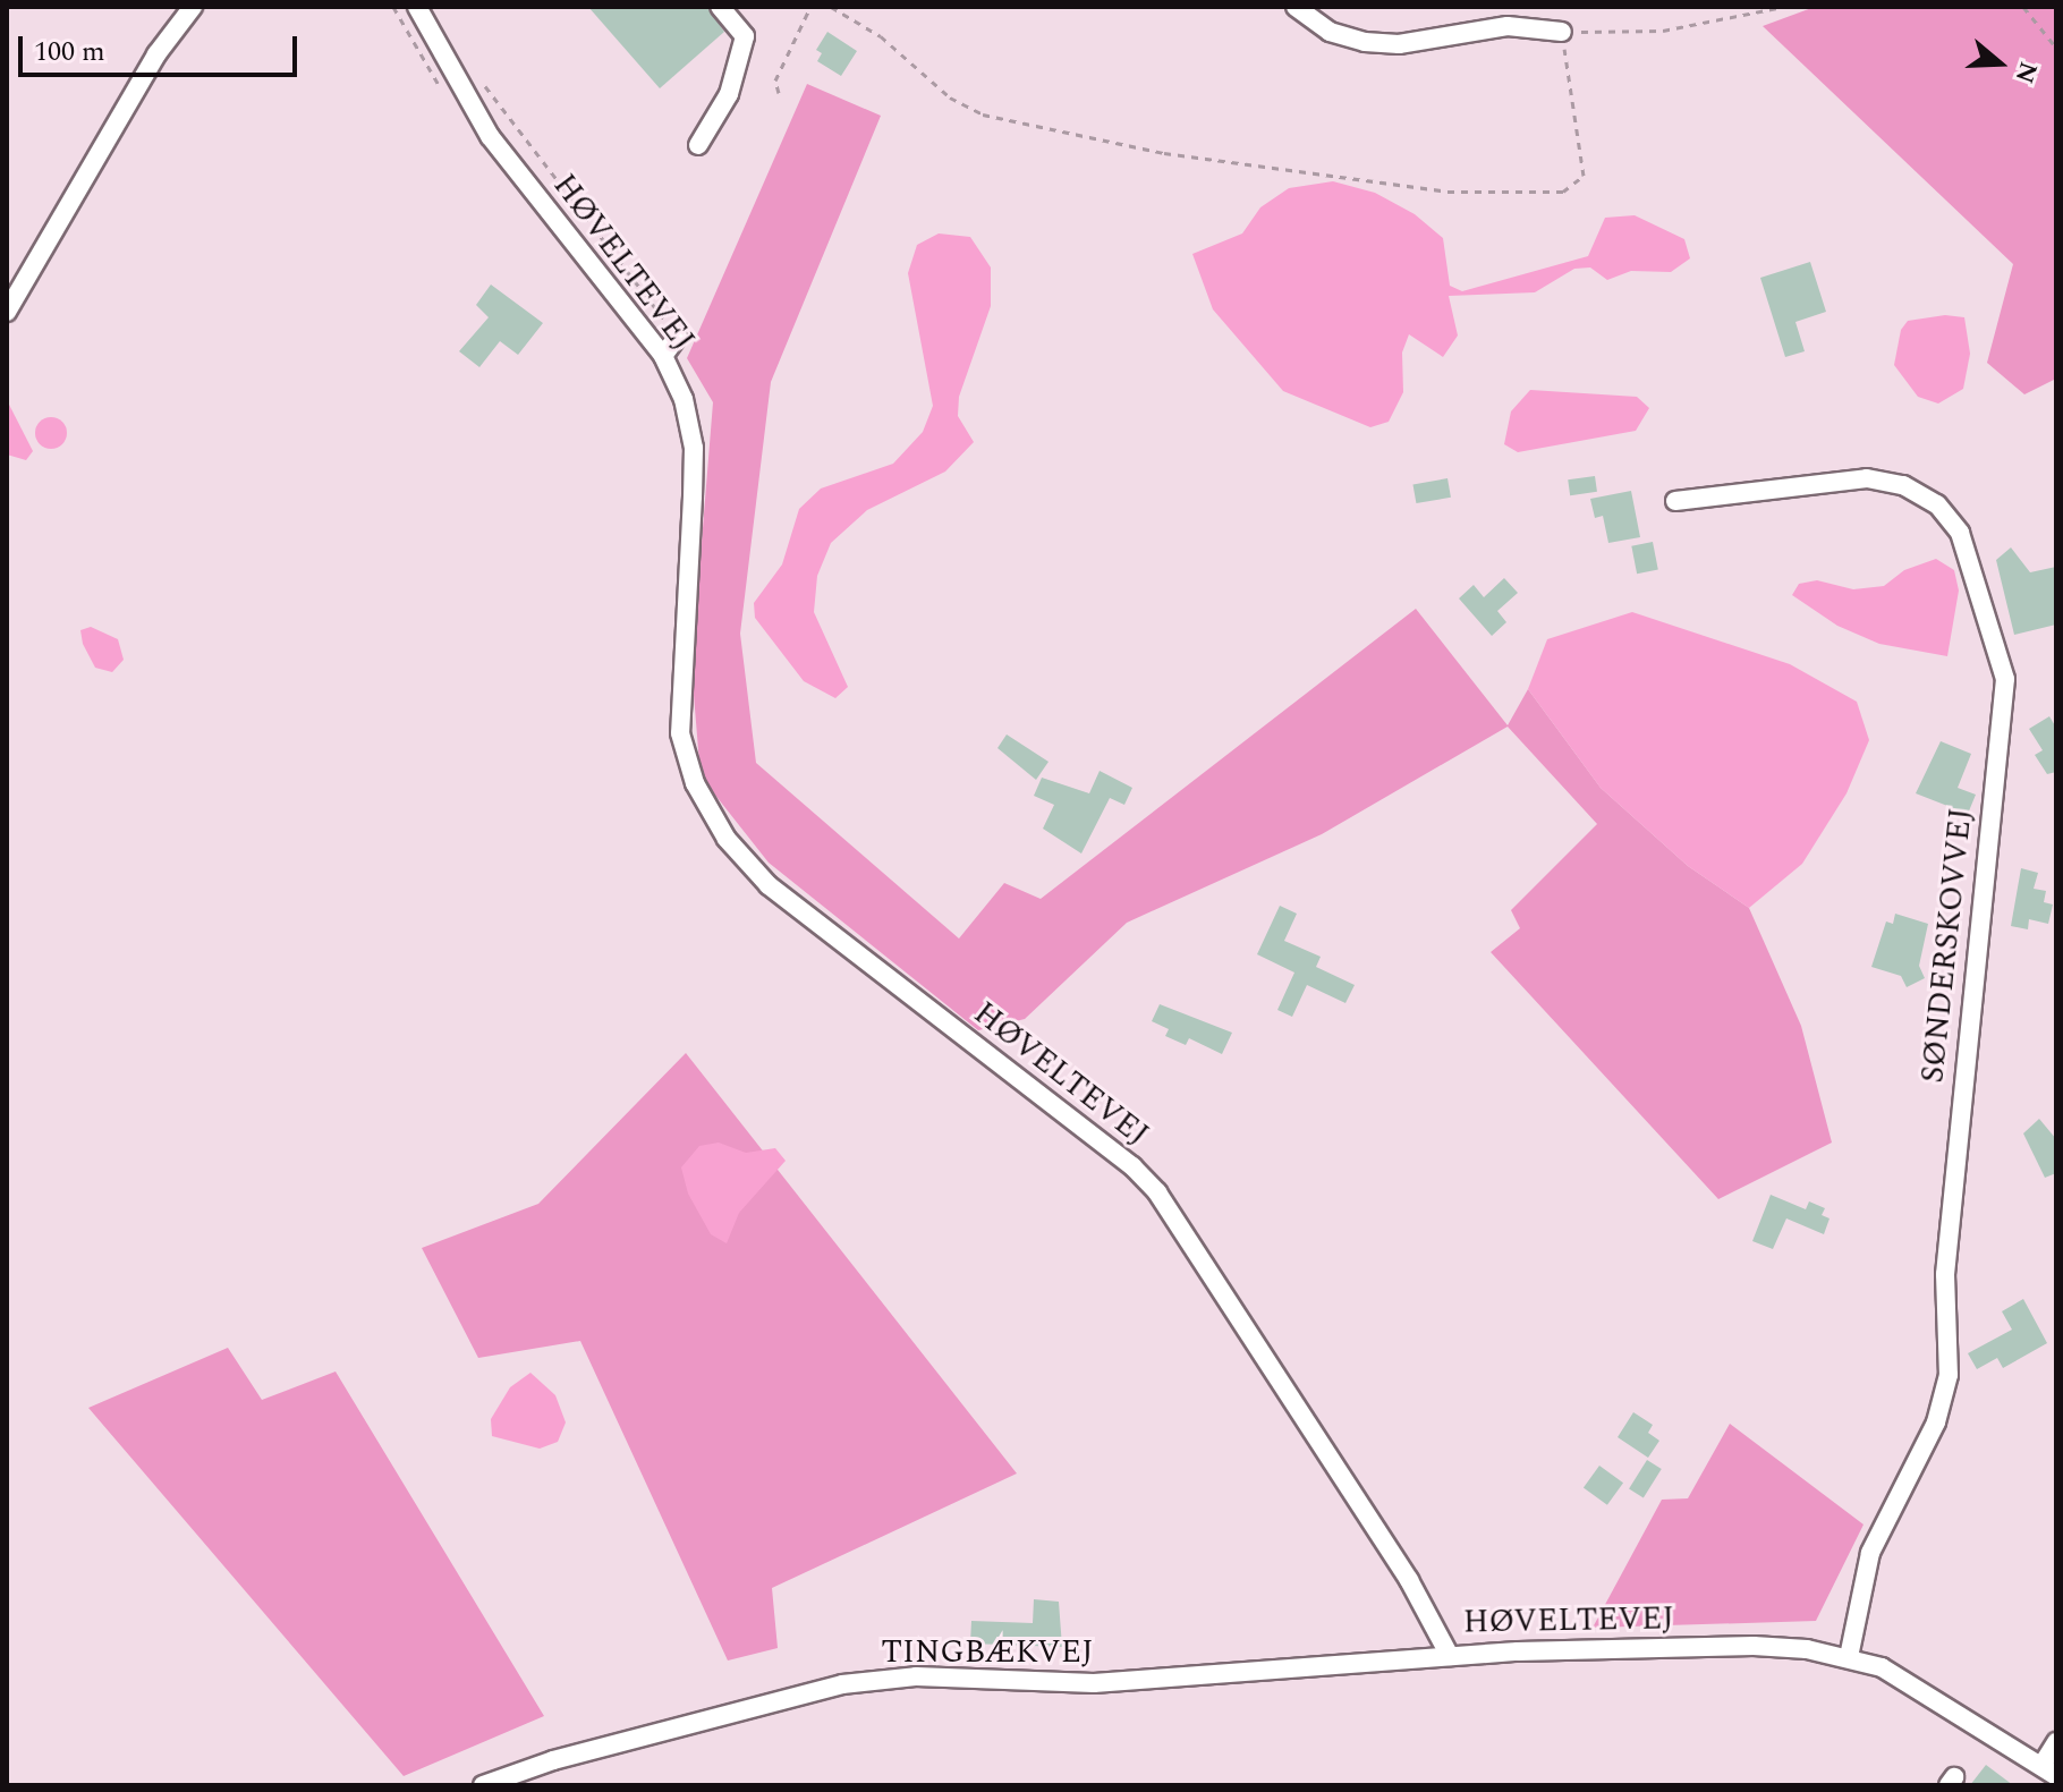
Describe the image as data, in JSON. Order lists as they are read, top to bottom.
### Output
{
  "streets": {
    "street": ["HØVELTEVEJ", "SØNDERSKOVVEJ", "TINGBÆKVEJ"]
  },
  "crossings": [
    ["HØVELTEVEJ", "SØNDERSKOVVEJ"],
    ["HØVELTEVEJ", "TINGBÆKVEJ"]
  ],
  "scale_bar": "100 m",
  "north": "right"
}
